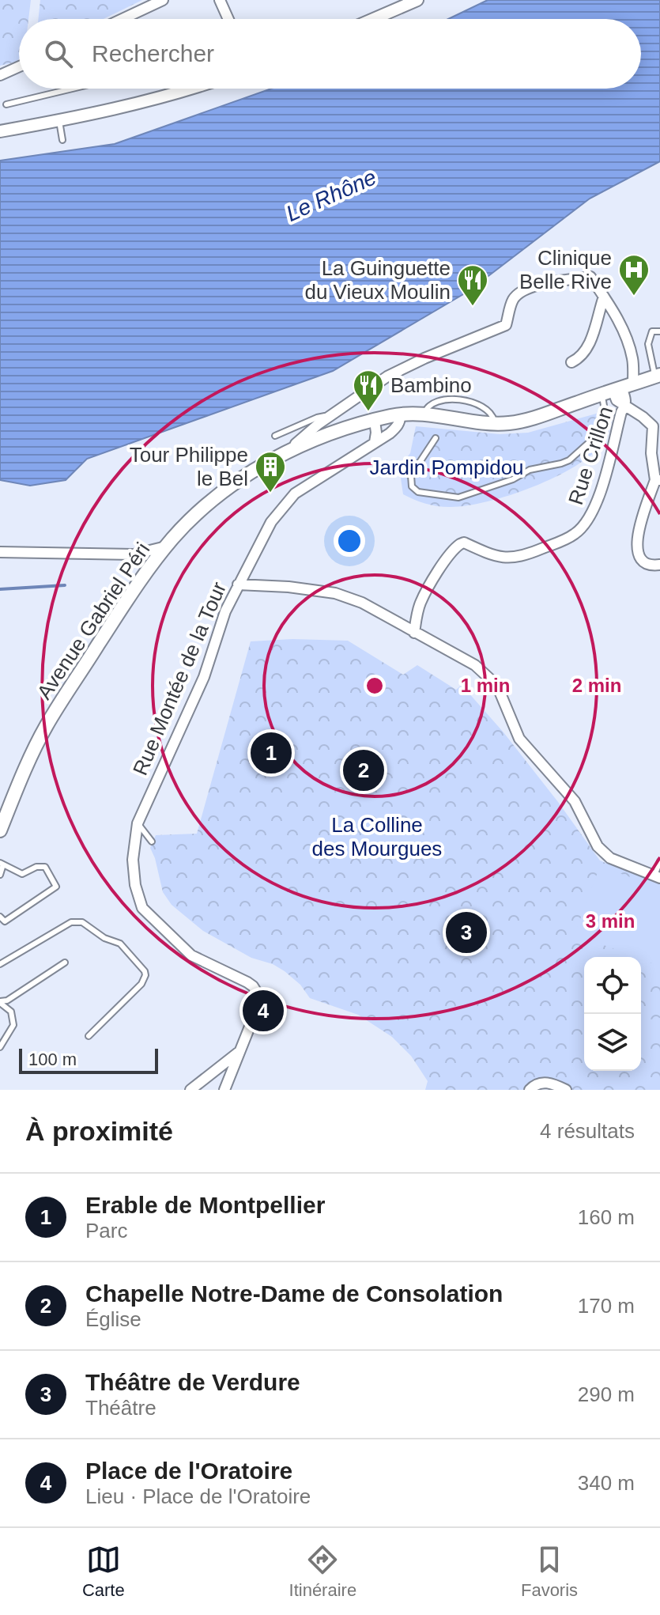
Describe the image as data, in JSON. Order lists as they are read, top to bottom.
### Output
{
  "streets": {
    "main road": ["Avenue Gabriel Péri"],
    "street": ["Rue Crillon", "Rue Montée de la Tour"]
  },
  "crossings": [
    ["Avenue Gabriel Péri", "Rue Montée de la Tour"]
  ],
  "water": ["Le Rhône"],
  "parks": ["Jardin Pompidou", "La Colline des Mourgues"],
  "places": {
    "hospital": ["Clinique Belle Rive"],
    "restaurant": ["La Guinguette du Vieux Moulin", "Bambino"],
    "building": ["Tour Philippe le Bel"]
  },
  "scale_bar": "100 m",
  "page": {
    "search": "Rechercher",
    "pins": [
      "1",
      "2",
      "3",
      "4"
    ],
    "scale": "100 m",
    "heading": ["À proximité", "4 résultats"],
    "list": [
      {
        "mark": "1",
        "name": "Erable de Montpellier",
        "note": "Parc",
        "value": "160 m"
      },
      {
        "mark": "2",
        "name": "Chapelle Notre-Dame de Consolation",
        "note": "Église",
        "value": "170 m"
      },
      {
        "mark": "3",
        "name": "Théâtre de Verdure",
        "note": "Théâtre",
        "value": "290 m"
      },
      {
        "mark": "4",
        "name": "Place de l'Oratoire",
        "note": "Lieu · Place de l'Oratoire",
        "value": "340 m"
      }
    ],
    "nav": ["Carte", "Itinéraire", "Favoris"]
  },
  "rings": ["1 min", "2 min", "3 min"]
}
